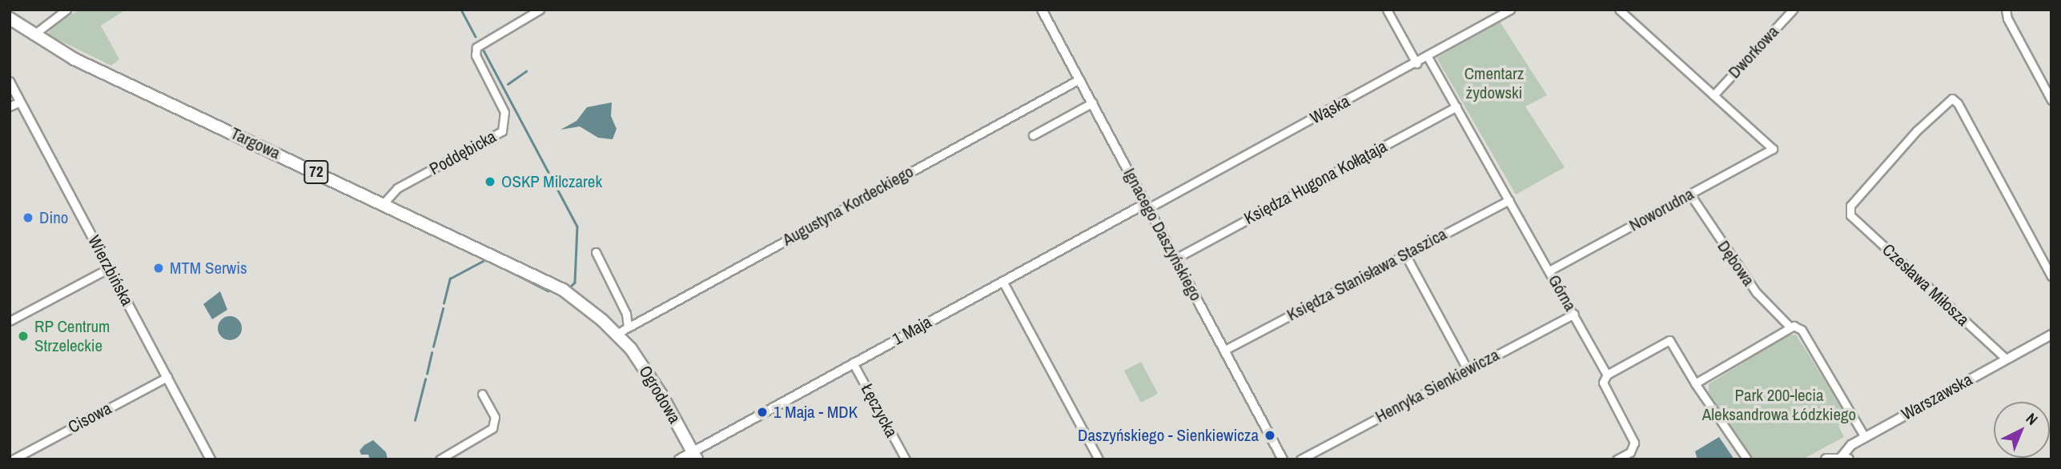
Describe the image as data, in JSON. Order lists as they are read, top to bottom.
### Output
{
  "streets": {
    "main road": [
      "Targowa",
      "72",
      "Ogrodowa",
      "Warszawska"
    ],
    "street": [
      "Dworkowa",
      "Wąska",
      "Poddębicka",
      "Księdza Hugona Kołłątaja",
      "Augustyna Kordeckiego",
      "Noworudna",
      "Ignacego Daszyńskiego",
      "Dębowa",
      "Wierzbińska",
      "Księdza Stanisława Staszica",
      "Czesława Miłosza",
      "Górna",
      "1 Maja",
      "Henryka Sienkiewicza",
      "Łęczycka",
      "Cisowa"
    ]
  },
  "crossings": [
    ["Dworkowa", "Noworudna"],
    ["Wąska", "Ignacego Daszyńskiego"],
    ["Wąska", "Górna"],
    ["Wąska", "1 Maja"],
    ["Targowa", "Poddębicka"],
    ["Targowa", "Augustyna Kordeckiego"],
    ["Targowa", "Ogrodowa"],
    ["Księdza Hugona Kołłątaja", "Ignacego Daszyńskiego"],
    ["Księdza Hugona Kołłątaja", "Górna"],
    ["Augustyna Kordeckiego", "Ignacego Daszyńskiego"],
    ["Augustyna Kordeckiego", "Ogrodowa"],
    ["Noworudna", "Dębowa"],
    ["Noworudna", "Górna"],
    ["Ignacego Daszyńskiego", "Księdza Stanisława Staszica"],
    ["Ignacego Daszyńskiego", "1 Maja"],
    ["Dębowa", "Warszawska"],
    ["Wierzbińska", "Cisowa"],
    ["Księdza Stanisława Staszica", "Górna"],
    ["Czesława Miłosza", "Warszawska"],
    ["Górna", "Henryka Sienkiewicza"],
    ["1 Maja", "Ogrodowa"],
    ["1 Maja", "Łęczycka"]
  ],
  "parks": ["Cmentarz żydowski", "Park 200-lecia Aleksandrowa Łódzkiego"],
  "places": [
    "OSKP Milczarek",
    "Dino",
    "MTM Serwis",
    "RP Centrum Strzeleckie",
    "1 Maja - MDK",
    "Daszyńskiego - Sienkiewicza"
  ],
  "north": "top right"
}
